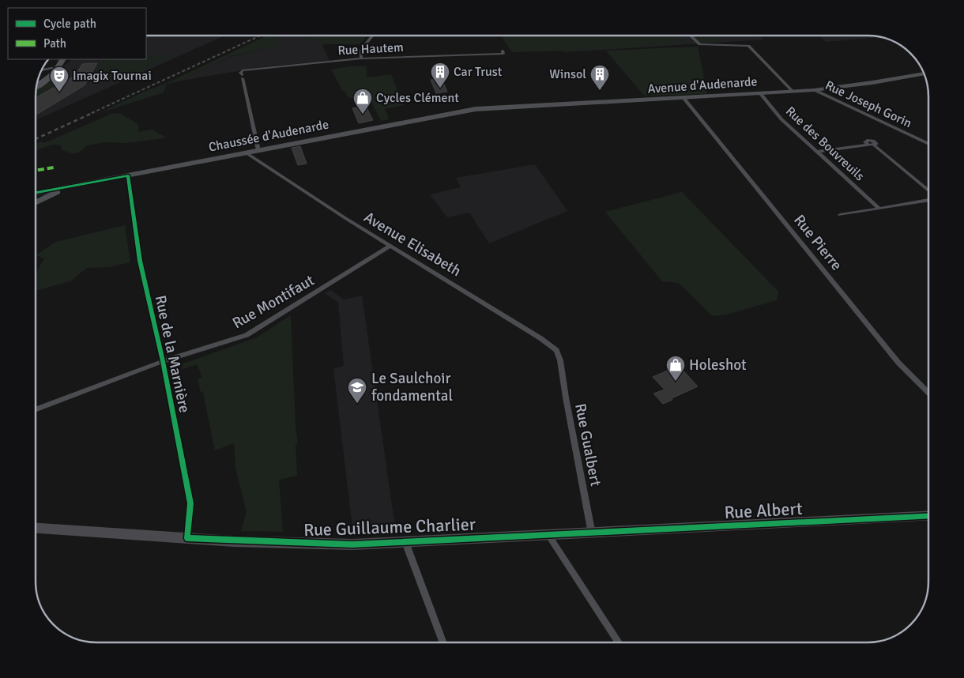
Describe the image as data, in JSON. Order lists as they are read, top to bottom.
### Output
{
  "streets": {
    "main road": ["Avenue d'Audenarde", "Chaussée d'Audenarde"],
    "street": [
      "Rue Hautem",
      "Rue Joseph Gorin",
      "Rue des Bouvreuils",
      "Rue Pierre",
      "Avenue Elisabeth",
      "Rue Montifaut",
      "Rue de la Marnière",
      "Rue Gualbert",
      "Rue Albert",
      "Rue Guillaume Charlier"
    ]
  },
  "crossings": [
    ["Rue Hautem", "Chaussée d'Audenarde"],
    ["Avenue d'Audenarde", "Rue Joseph Gorin"],
    ["Avenue d'Audenarde", "Chaussée d'Audenarde"],
    ["Avenue d'Audenarde", "Rue des Bouvreuils"],
    ["Avenue d'Audenarde", "Rue Pierre"],
    ["Chaussée d'Audenarde", "Avenue Elisabeth"],
    ["Chaussée d'Audenarde", "Rue de la Marnière"],
    ["Avenue Elisabeth", "Rue Montifaut"],
    ["Avenue Elisabeth", "Rue Gualbert"],
    ["Rue Montifaut", "Rue de la Marnière"],
    ["Rue de la Marnière", "Rue Guillaume Charlier"],
    ["Rue Gualbert", "Rue Albert"],
    ["Rue Gualbert", "Rue Guillaume Charlier"],
    ["Rue Albert", "Rue Guillaume Charlier"]
  ],
  "places": {
    "building": ["Car Trust", "Winsol"],
    "theatre": ["Imagix Tournai"],
    "shop": ["Cycles Clément", "Holeshot"],
    "school or university": ["Le Saulchoir fondamental"]
  },
  "legend": ["Cycle path", "Path"]
}
